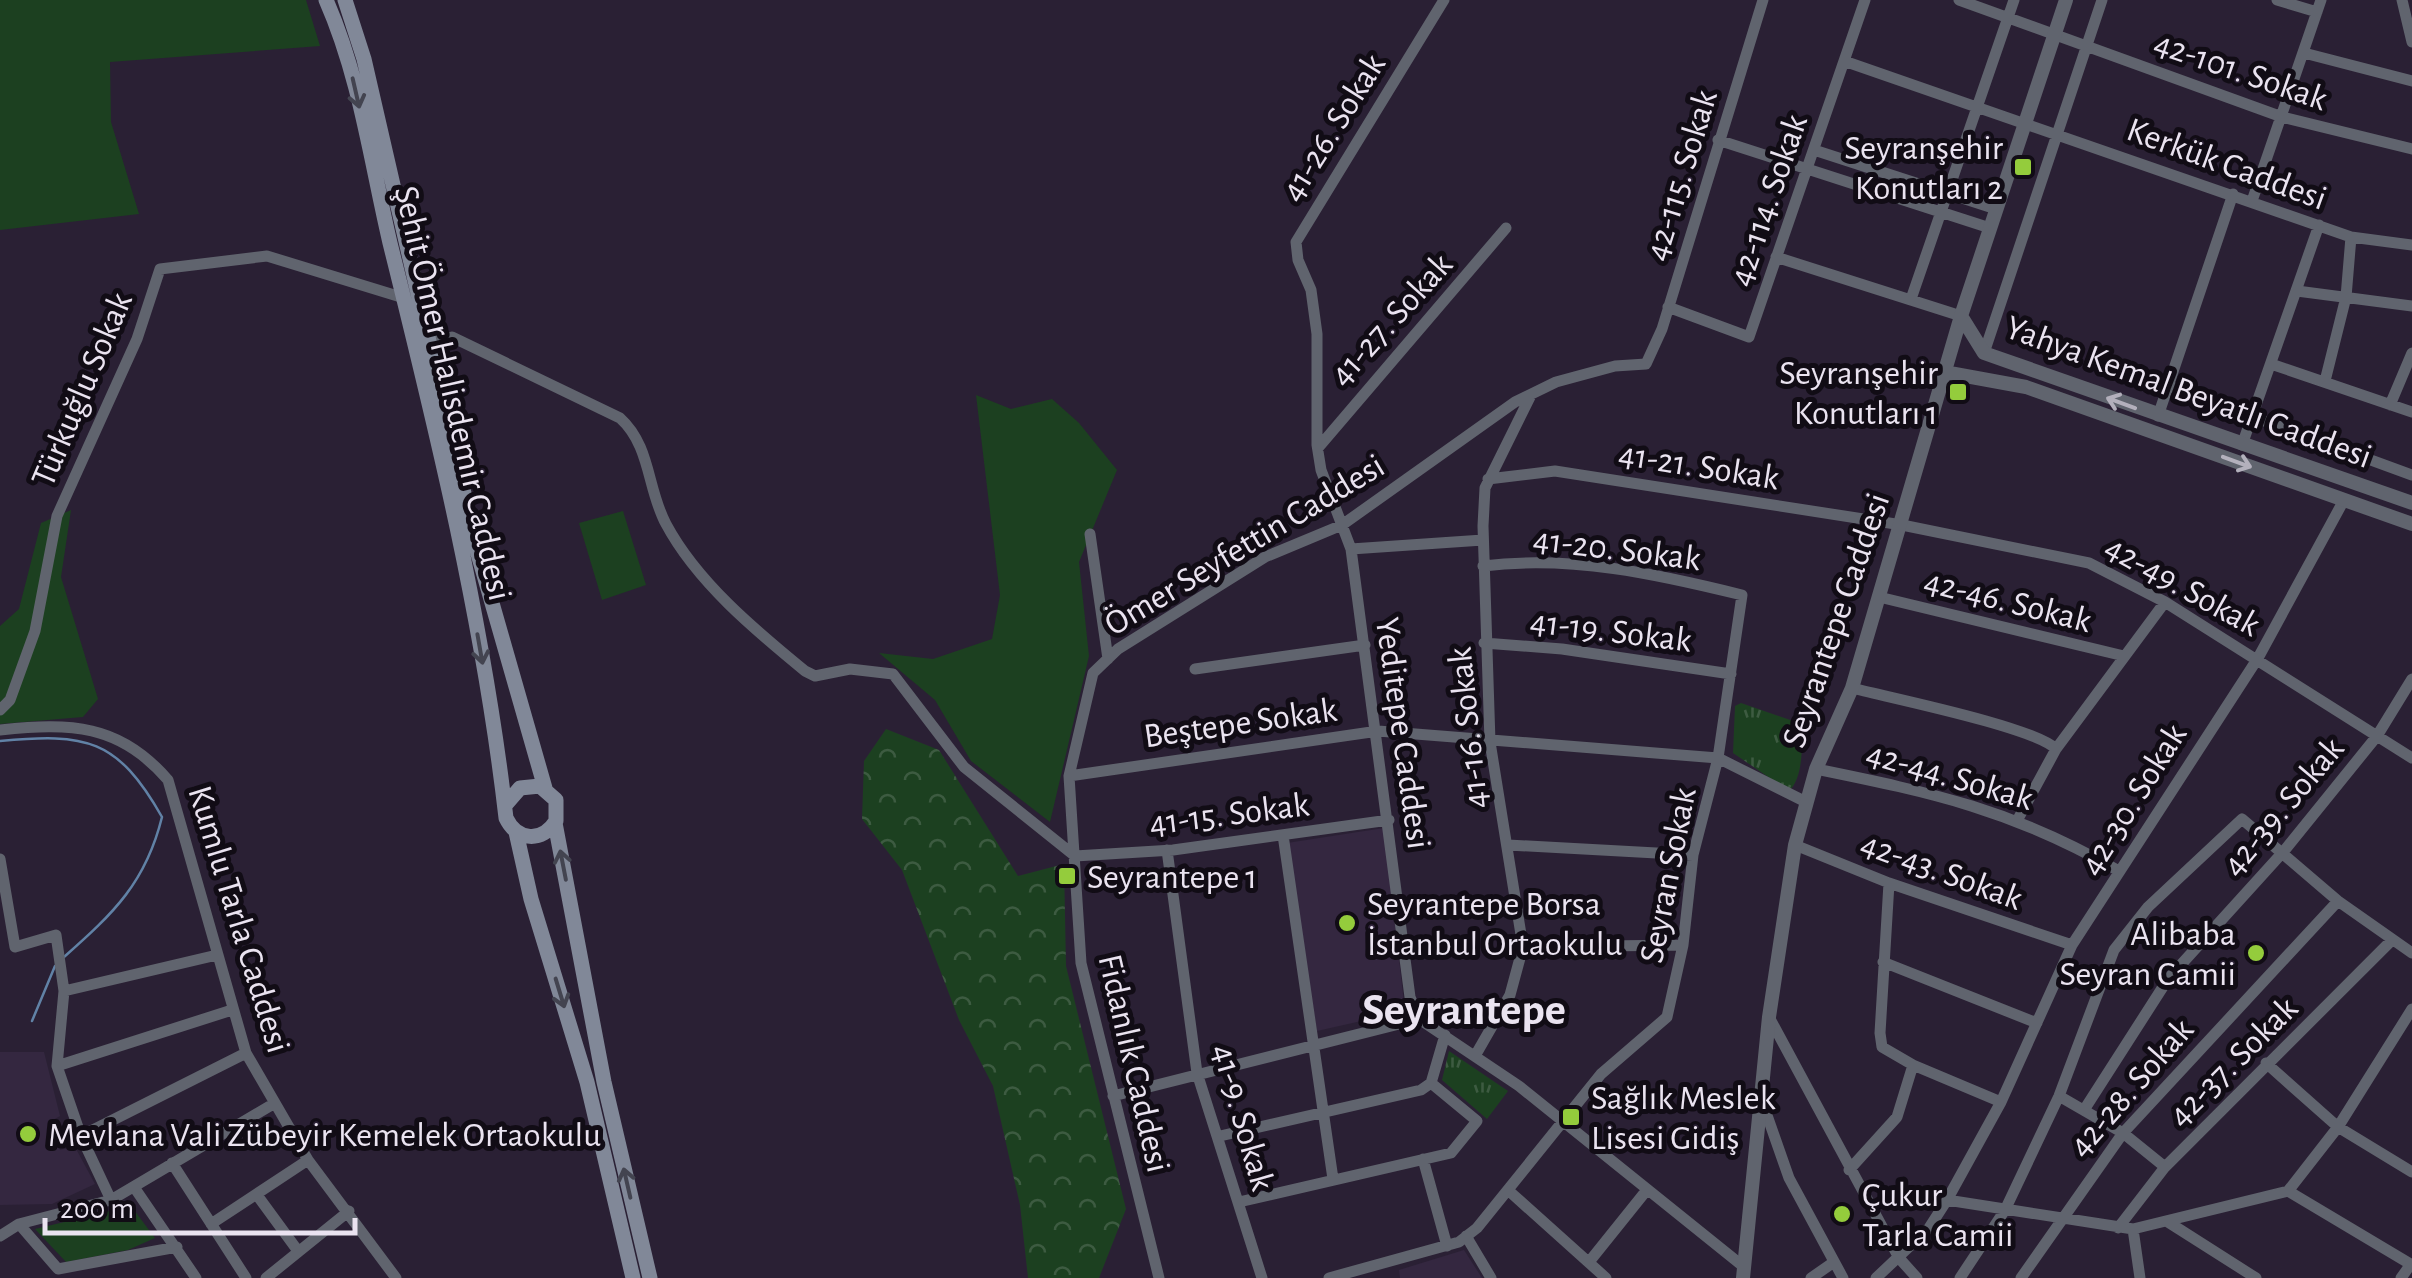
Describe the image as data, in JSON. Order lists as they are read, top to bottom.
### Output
{
  "streets": {
    "main road": ["Şehit Ömer Halisdemir Caddesi"],
    "street": [
      "42-101. Sokak",
      "41-26. Sokak",
      "Kerkük Caddesi",
      "42-115. Sokak",
      "42-114. Sokak",
      "41-27. Sokak",
      "Türkuğlu Sokak",
      "Yahya Kemal Beyatlı Caddesi",
      "41-21. Sokak",
      "Ömer Seyfettin Caddesi",
      "41-20. Sokak",
      "42-49. Sokak",
      "42-46. Sokak",
      "Seyrantepe Caddesi",
      "41-19. Sokak",
      "Beştepe Sokak",
      "41-16. Sokak",
      "Yeditepe Caddesi",
      "42-44. Sokak",
      "42-30. Sokak",
      "42-39. Sokak",
      "41-15. Sokak",
      "42-43. Sokak",
      "Seyran Sokak",
      "Kumlu Tarla Caddesi",
      "42-37. Sokak",
      "Fidanlık Caddesi",
      "42-28. Sokak",
      "41-9. Sokak"
    ]
  },
  "crossings": [
    ["42-101. Sokak", "Seyrantepe Caddesi"],
    ["41-26. Sokak", "41-27. Sokak"],
    ["41-26. Sokak", "Ömer Seyfettin Caddesi"],
    ["41-26. Sokak", "Yeditepe Caddesi"],
    ["Kerkük Caddesi", "42-114. Sokak"],
    ["Kerkük Caddesi", "Seyrantepe Caddesi"],
    ["42-115. Sokak", "42-114. Sokak"],
    ["42-115. Sokak", "Ömer Seyfettin Caddesi"],
    ["Türkuğlu Sokak", "Şehit Ömer Halisdemir Caddesi"],
    ["Yahya Kemal Beyatlı Caddesi", "Seyrantepe Caddesi"],
    ["Yahya Kemal Beyatlı Caddesi", "42-30. Sokak"],
    ["41-21. Sokak", "42-49. Sokak"],
    ["41-21. Sokak", "Seyrantepe Caddesi"],
    ["41-21. Sokak", "41-16. Sokak"],
    ["Ömer Seyfettin Caddesi", "Beştepe Sokak"],
    ["Ömer Seyfettin Caddesi", "41-16. Sokak"],
    ["Ömer Seyfettin Caddesi", "Yeditepe Caddesi"],
    ["Ömer Seyfettin Caddesi", "41-15. Sokak"],
    ["Ömer Seyfettin Caddesi", "Fidanlık Caddesi"],
    ["41-20. Sokak", "41-16. Sokak"],
    ["41-20. Sokak", "Yeditepe Caddesi"],
    ["41-20. Sokak", "Seyran Sokak"],
    ["42-49. Sokak", "Seyrantepe Caddesi"],
    ["42-49. Sokak", "42-30. Sokak"],
    ["42-49. Sokak", "42-39. Sokak"],
    ["42-46. Sokak", "Seyrantepe Caddesi"],
    ["Seyrantepe Caddesi", "42-44. Sokak"],
    ["Seyrantepe Caddesi", "42-43. Sokak"],
    ["41-19. Sokak", "41-16. Sokak"],
    ["41-19. Sokak", "Seyran Sokak"],
    ["Beştepe Sokak", "41-16. Sokak"],
    ["Beştepe Sokak", "Yeditepe Caddesi"],
    ["Beştepe Sokak", "Seyran Sokak"],
    ["Yeditepe Caddesi", "41-15. Sokak"],
    ["42-44. Sokak", "42-30. Sokak"],
    ["42-30. Sokak", "42-43. Sokak"],
    ["41-15. Sokak", "Fidanlık Caddesi"],
    ["41-15. Sokak", "41-9. Sokak"]
  ],
  "districts": ["Seyrantepe"],
  "places": {
    "transit": [
      "Seyranşehir Konutları 2",
      "Seyranşehir Konutları 1",
      "Seyrantepe 1",
      "Sağlık Meslek Lisesi Gidiş"
    ],
    "other": [
      "Seyrantepe Borsa İstanbul Ortaokulu",
      "Alibaba Seyran Camii",
      "Mevlana Vali Zübeyir Kemelek Ortaokulu",
      "Çukur Tarla Camii"
    ]
  },
  "scale_bar": "200 m"
}
